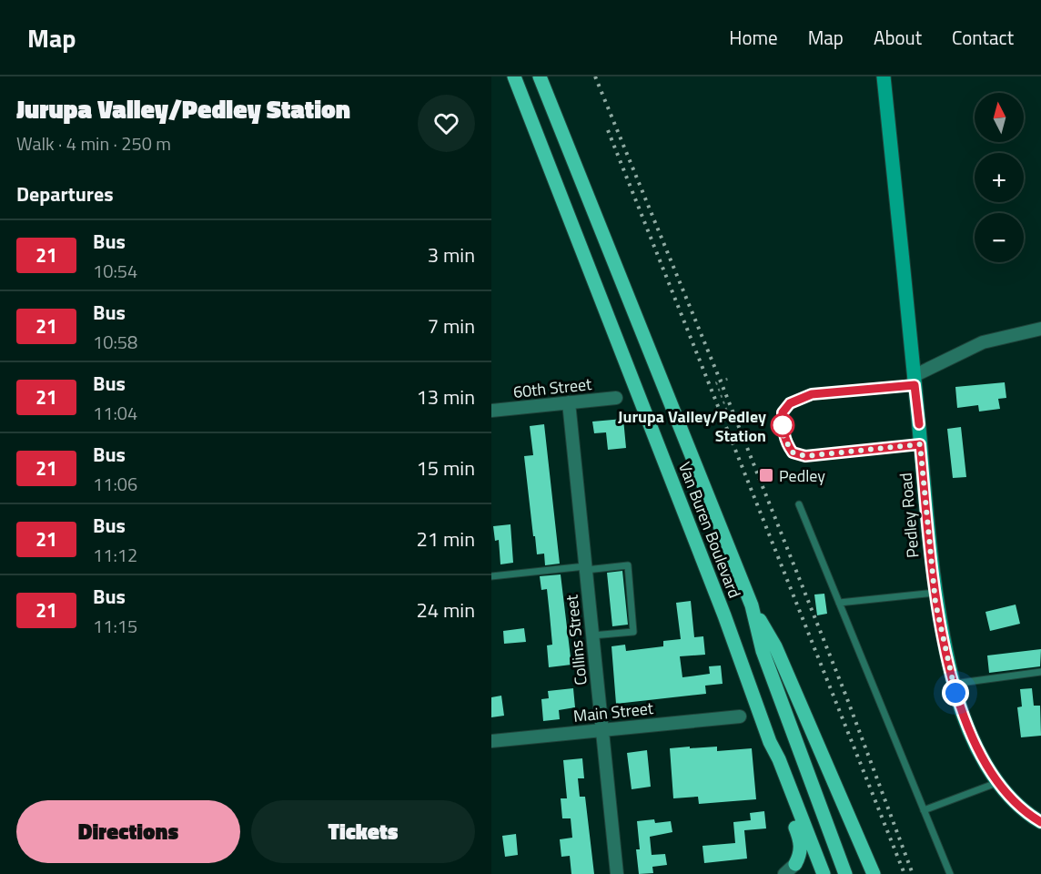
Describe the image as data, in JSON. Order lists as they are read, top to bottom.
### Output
{
  "streets": {
    "main road": ["Van Buren Boulevard"],
    "street": [
      "60th Street",
      "Pedley Road",
      "Collins Street",
      "Main Street"
    ]
  },
  "crossings": [
    ["60th Street", "Collins Street"],
    ["Collins Street", "Main Street"]
  ],
  "places": {
    "other": ["Jurupa Valley/Pedley Station"],
    "transit": ["Pedley"]
  },
  "lines": ["bus line 21"],
  "north": "top",
  "page": {
    "header": "Map",
    "nav": [
      "Home",
      "Map",
      "About",
      "Contact"
    ],
    "heading": [
      ["Jurupa Valley/Pedley Station", "Walk · 4 min · 250 m"],
      "Departures"
    ],
    "map_buttons": ["+", "−"],
    "list": [
      {
        "mark": "21",
        "name": "Bus",
        "note": "10:54",
        "value": "3 min"
      },
      {
        "mark": "21",
        "name": "Bus",
        "note": "10:58",
        "value": "7 min"
      },
      {
        "mark": "21",
        "name": "Bus",
        "note": "11:04",
        "value": "13 min"
      },
      {
        "mark": "21",
        "name": "Bus",
        "note": "11:06",
        "value": "15 min"
      },
      {
        "mark": "21",
        "name": "Bus",
        "note": "11:12",
        "value": "21 min"
      },
      {
        "mark": "21",
        "name": "Bus",
        "note": "11:15",
        "value": "24 min"
      }
    ],
    "buttons": ["Directions", "Tickets"]
  }
}
